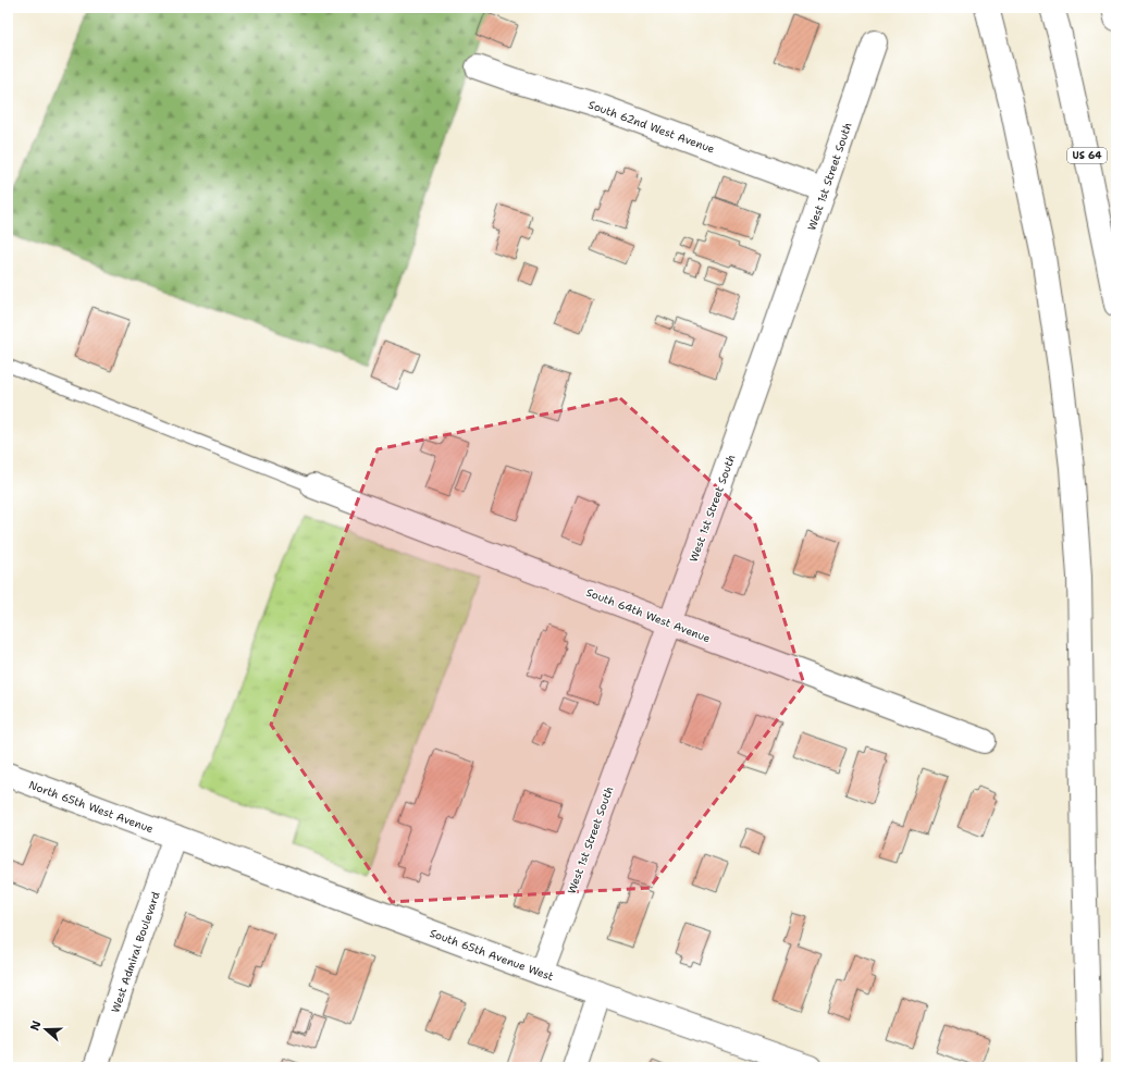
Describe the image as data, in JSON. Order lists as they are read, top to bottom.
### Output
{
  "streets": {
    "main road": [
      "South 62nd West Avenue",
      "US 64",
      "West 1st Street South",
      "South 64th West Avenue",
      "North 65th West Avenue",
      "West Admiral Boulevard",
      "South 65th Avenue West"
    ]
  },
  "crossings": [
    ["South 62nd West Avenue", "West 1st Street South"],
    ["West 1st Street South", "South 64th West Avenue"],
    ["West 1st Street South", "South 65th Avenue West"],
    ["North 65th West Avenue", "West Admiral Boulevard"],
    ["North 65th West Avenue", "South 65th Avenue West"],
    ["West Admiral Boulevard", "South 65th Avenue West"]
  ],
  "north": "left"
}
